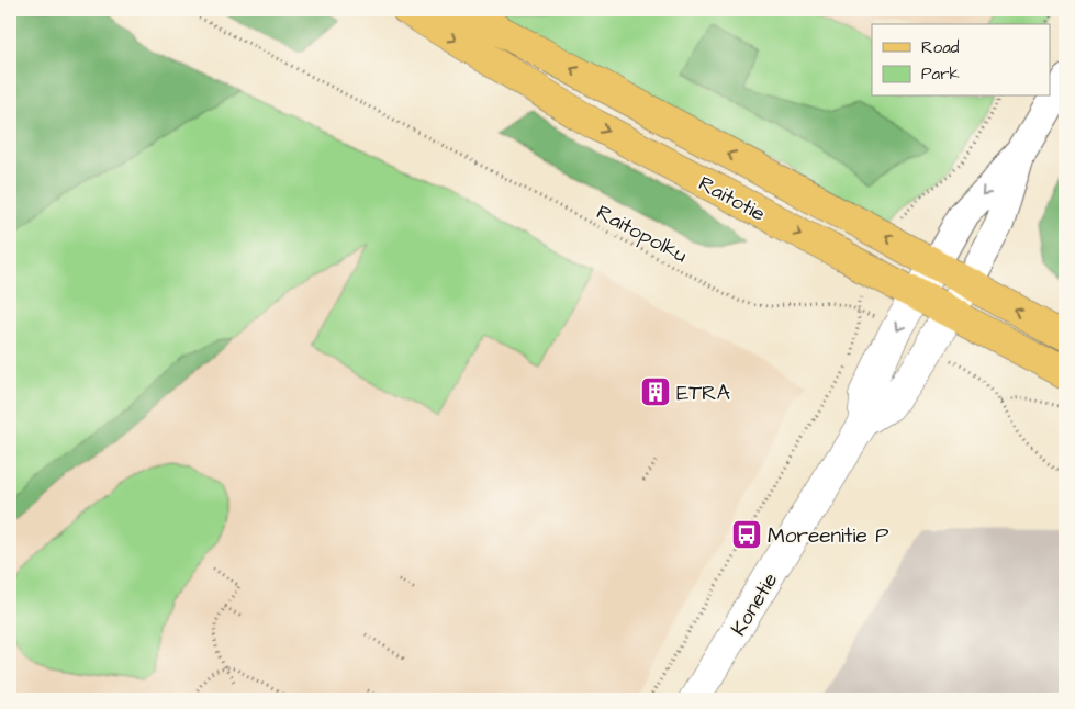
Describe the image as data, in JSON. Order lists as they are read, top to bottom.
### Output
{
  "streets": {
    "main road": ["Raitotie"],
    "street": ["Konetie"],
    "path": ["Raitopolku"]
  },
  "crossings": [
    ["Raitotie", "Konetie"],
    ["Raitopolku", "Konetie"]
  ],
  "places": {
    "building": ["ETRA"],
    "bus stop": ["Moreenitie P"]
  },
  "legend": ["Road", "Park"]
}
